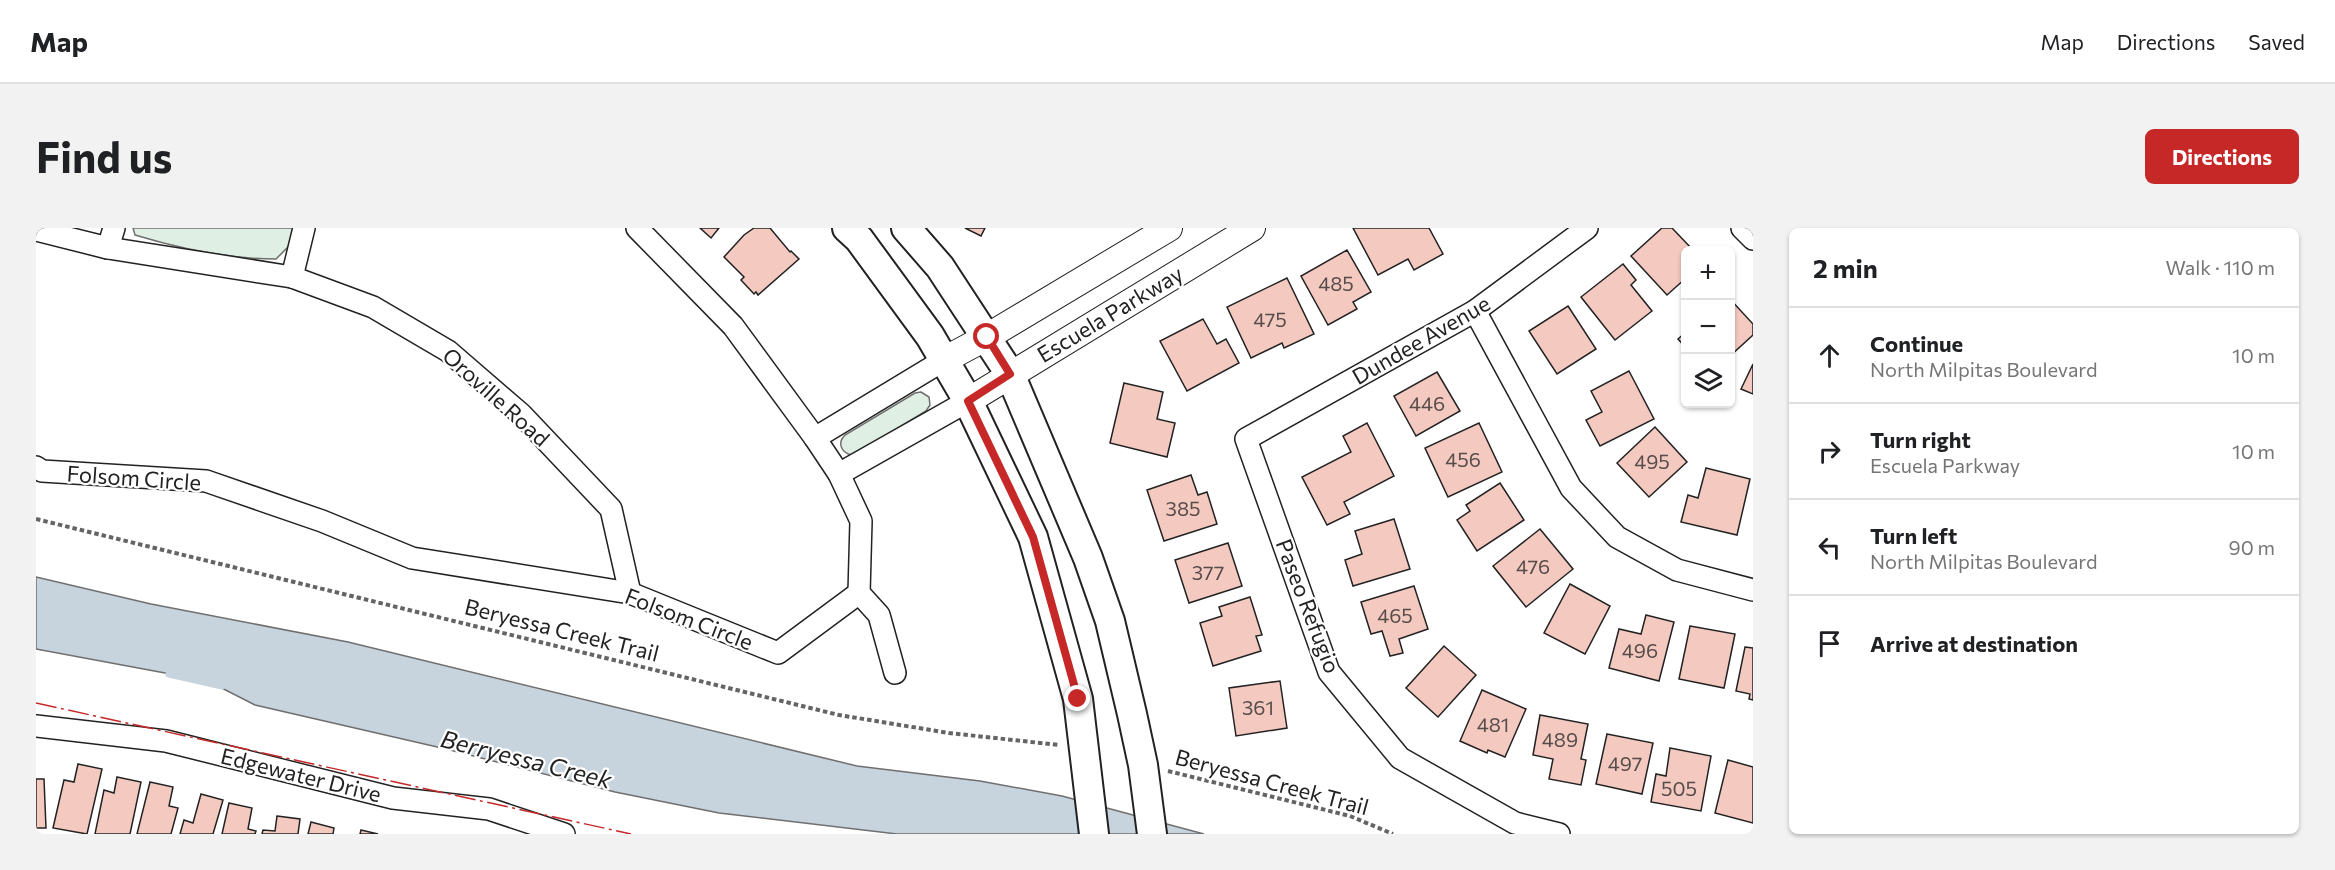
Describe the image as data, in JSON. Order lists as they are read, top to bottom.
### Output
{
  "streets": {
    "street": [
      "Escuela Parkway",
      "Dundee Avenue",
      "Oroville Road",
      "Folsom Circle",
      "Paseo Refugio",
      "Edgewater Drive"
    ],
    "path": ["Beryessa Creek Trail"]
  },
  "crossings": [
    ["Dundee Avenue", "Paseo Refugio"],
    ["Oroville Road", "Folsom Circle"]
  ],
  "water": ["Berryessa Creek"],
  "house_numbers": [
    "485",
    "475",
    "446",
    "456",
    "495",
    "385",
    "476",
    "377",
    "465",
    "496",
    "361",
    "481",
    "489",
    "497",
    "505"
  ],
  "page": {
    "header": "Map",
    "nav": ["Map", "Directions", "Saved"],
    "buttons": "Directions",
    "title": "Find us",
    "heading": ["2 min", "Walk · 110 m"],
    "map_buttons": ["+", "−"],
    "list": [
      ["Continue", "North Milpitas Boulevard", "10 m"],
      ["Turn right", "Escuela Parkway", "10 m"],
      ["Turn left", "North Milpitas Boulevard", "90 m"],
      "Arrive at destination"
    ]
  }
}
